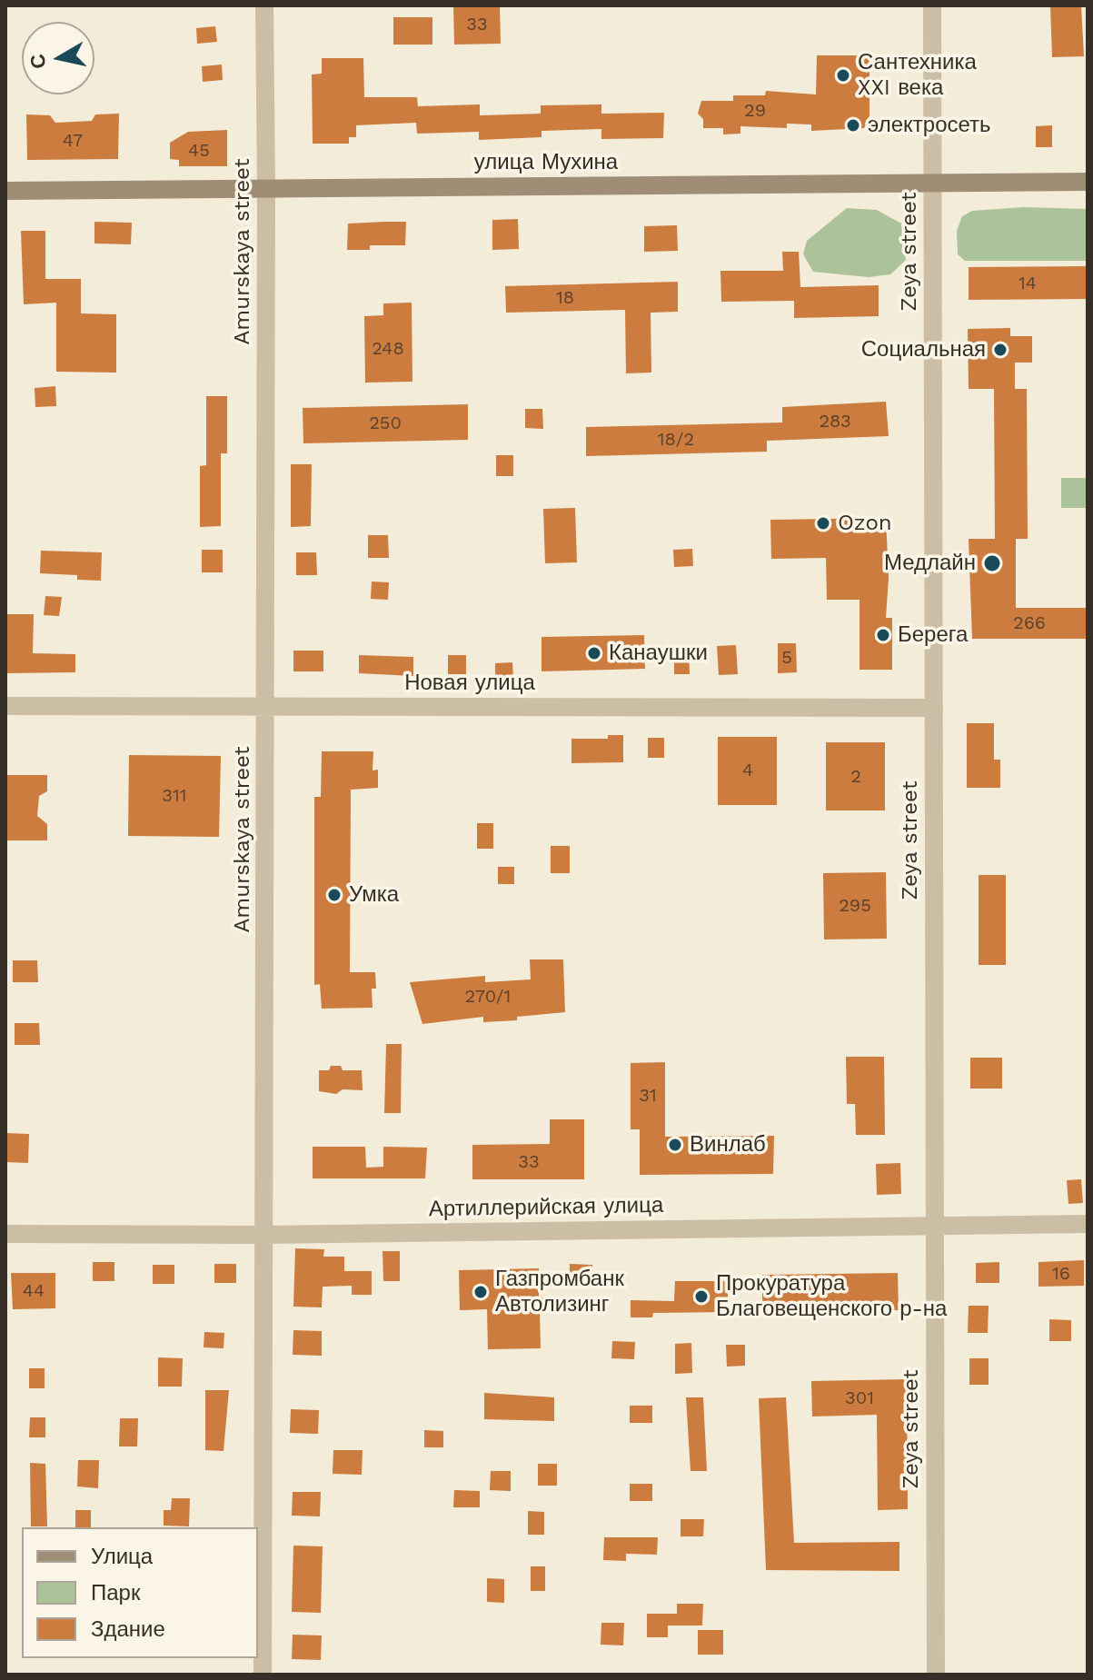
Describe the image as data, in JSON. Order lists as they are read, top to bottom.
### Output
{
  "streets": {
    "main road": ["улица Мухина"],
    "street": [
      "Amurskaya street",
      "Zeya street",
      "Новая улица",
      "Артиллерийская улица"
    ]
  },
  "crossings": [
    ["улица Мухина", "Amurskaya street"],
    ["улица Мухина", "Zeya street"],
    ["Amurskaya street", "Новая улица"],
    ["Amurskaya street", "Артиллерийская улица"],
    ["Zeya street", "Новая улица"],
    ["Zeya street", "Артиллерийская улица"]
  ],
  "places": [
    "Сантехника XXI века",
    "электросеть",
    "Социальная",
    "Ozon",
    "Медлайн",
    "Берега",
    "Канаушки",
    "Умка",
    "Винлаб",
    "Газпромбанк Автолизинг",
    "Прокуратура Благовещенского р-на"
  ],
  "house_numbers": [
    "33",
    "29",
    "47",
    "45",
    "14",
    "18",
    "248",
    "283",
    "250",
    "18/2",
    "266",
    "5",
    "4",
    "2",
    "311",
    "295",
    "270/1",
    "31",
    "33",
    "16",
    "44",
    "301"
  ],
  "legend": ["Улица", "Парк", "Здание"],
  "north": "left"
}
